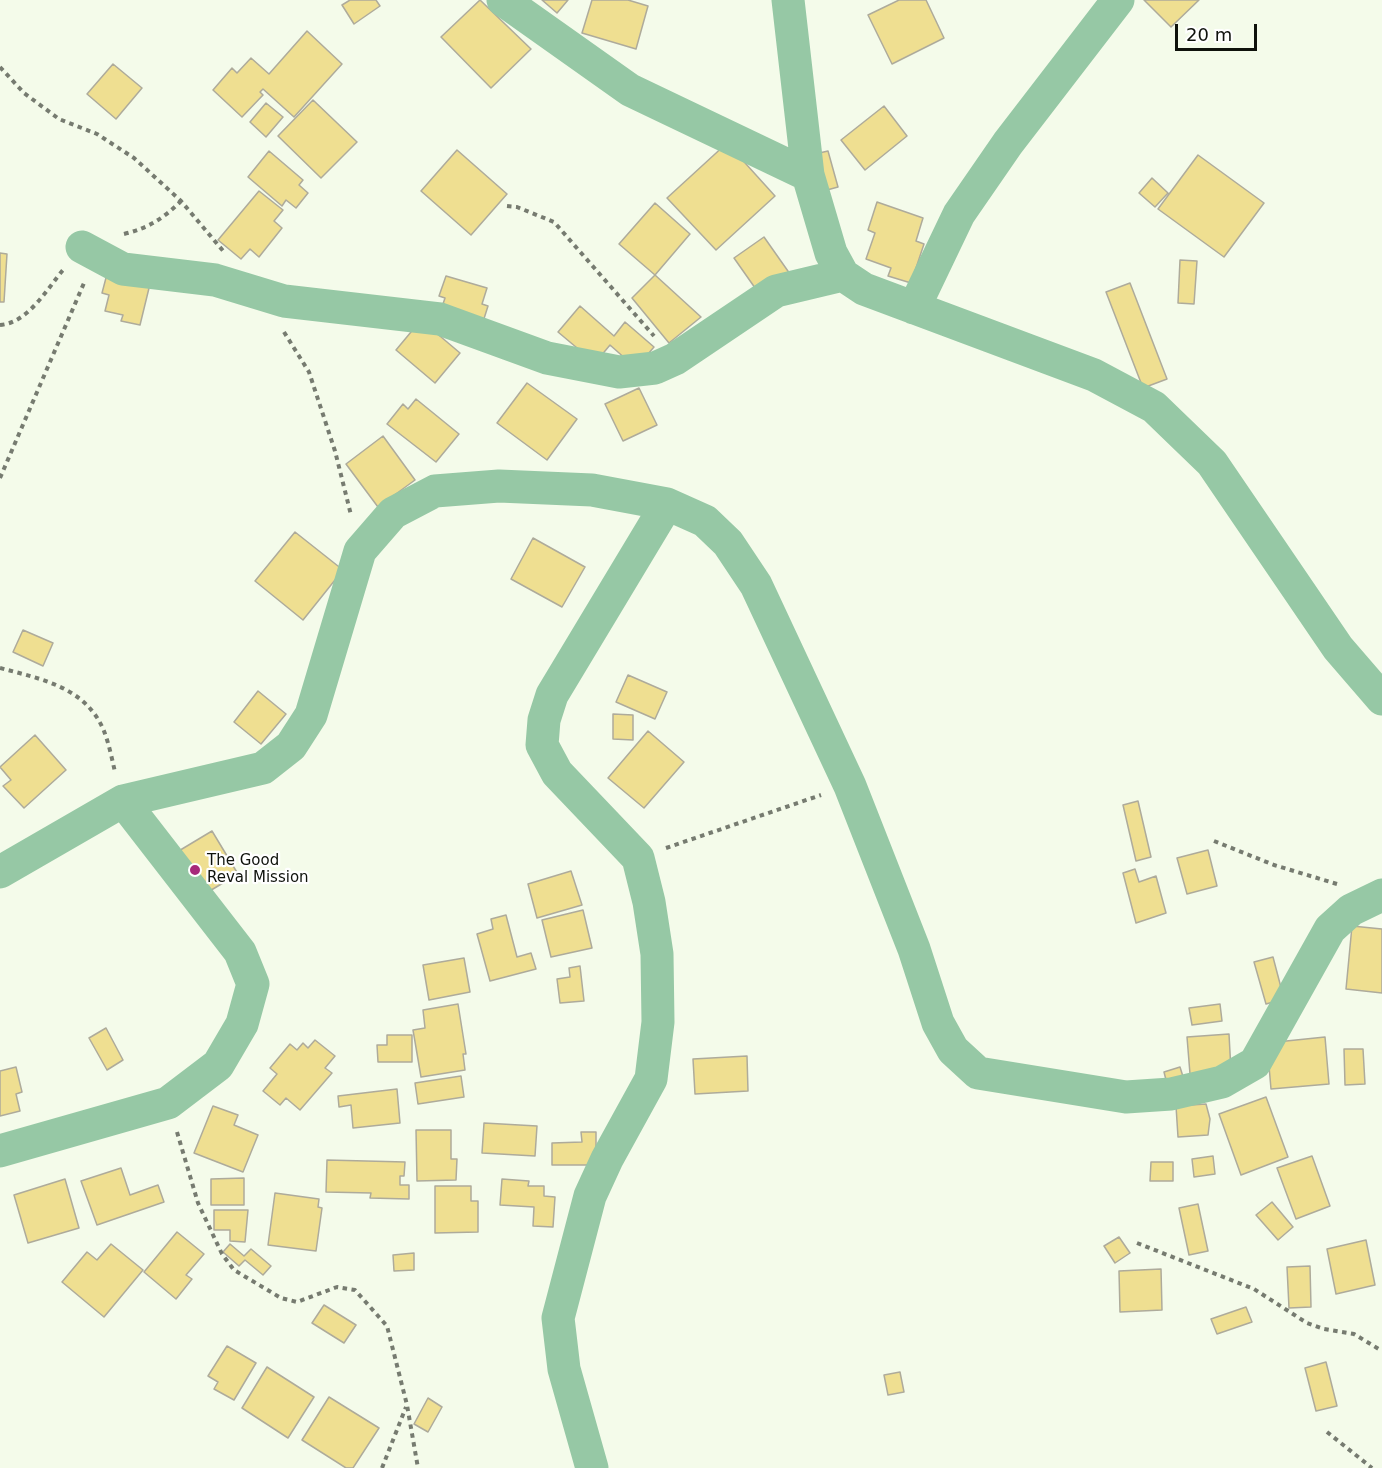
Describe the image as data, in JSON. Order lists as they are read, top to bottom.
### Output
{
  "places": ["The Good Reval Mission"],
  "scale_bar": "20 m"
}
